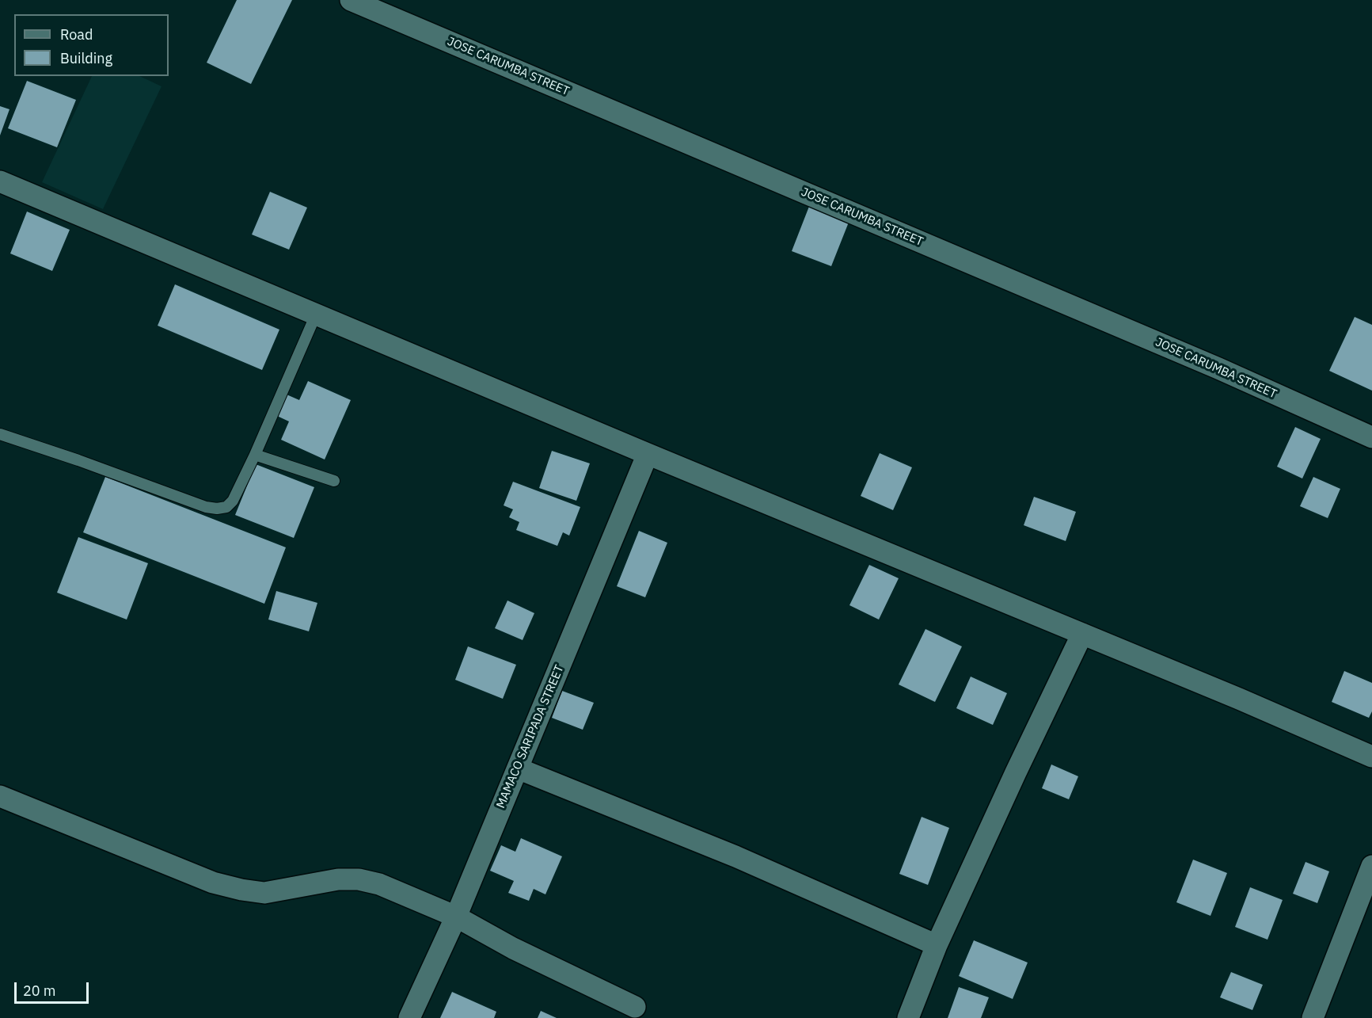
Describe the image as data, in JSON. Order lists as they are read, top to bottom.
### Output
{
  "streets": {
    "street": ["JOSE CARUMBA STREET", "MAMACO SARIPADA STREET"]
  },
  "legend": ["Road", "Building"],
  "scale_bar": "20 m"
}
